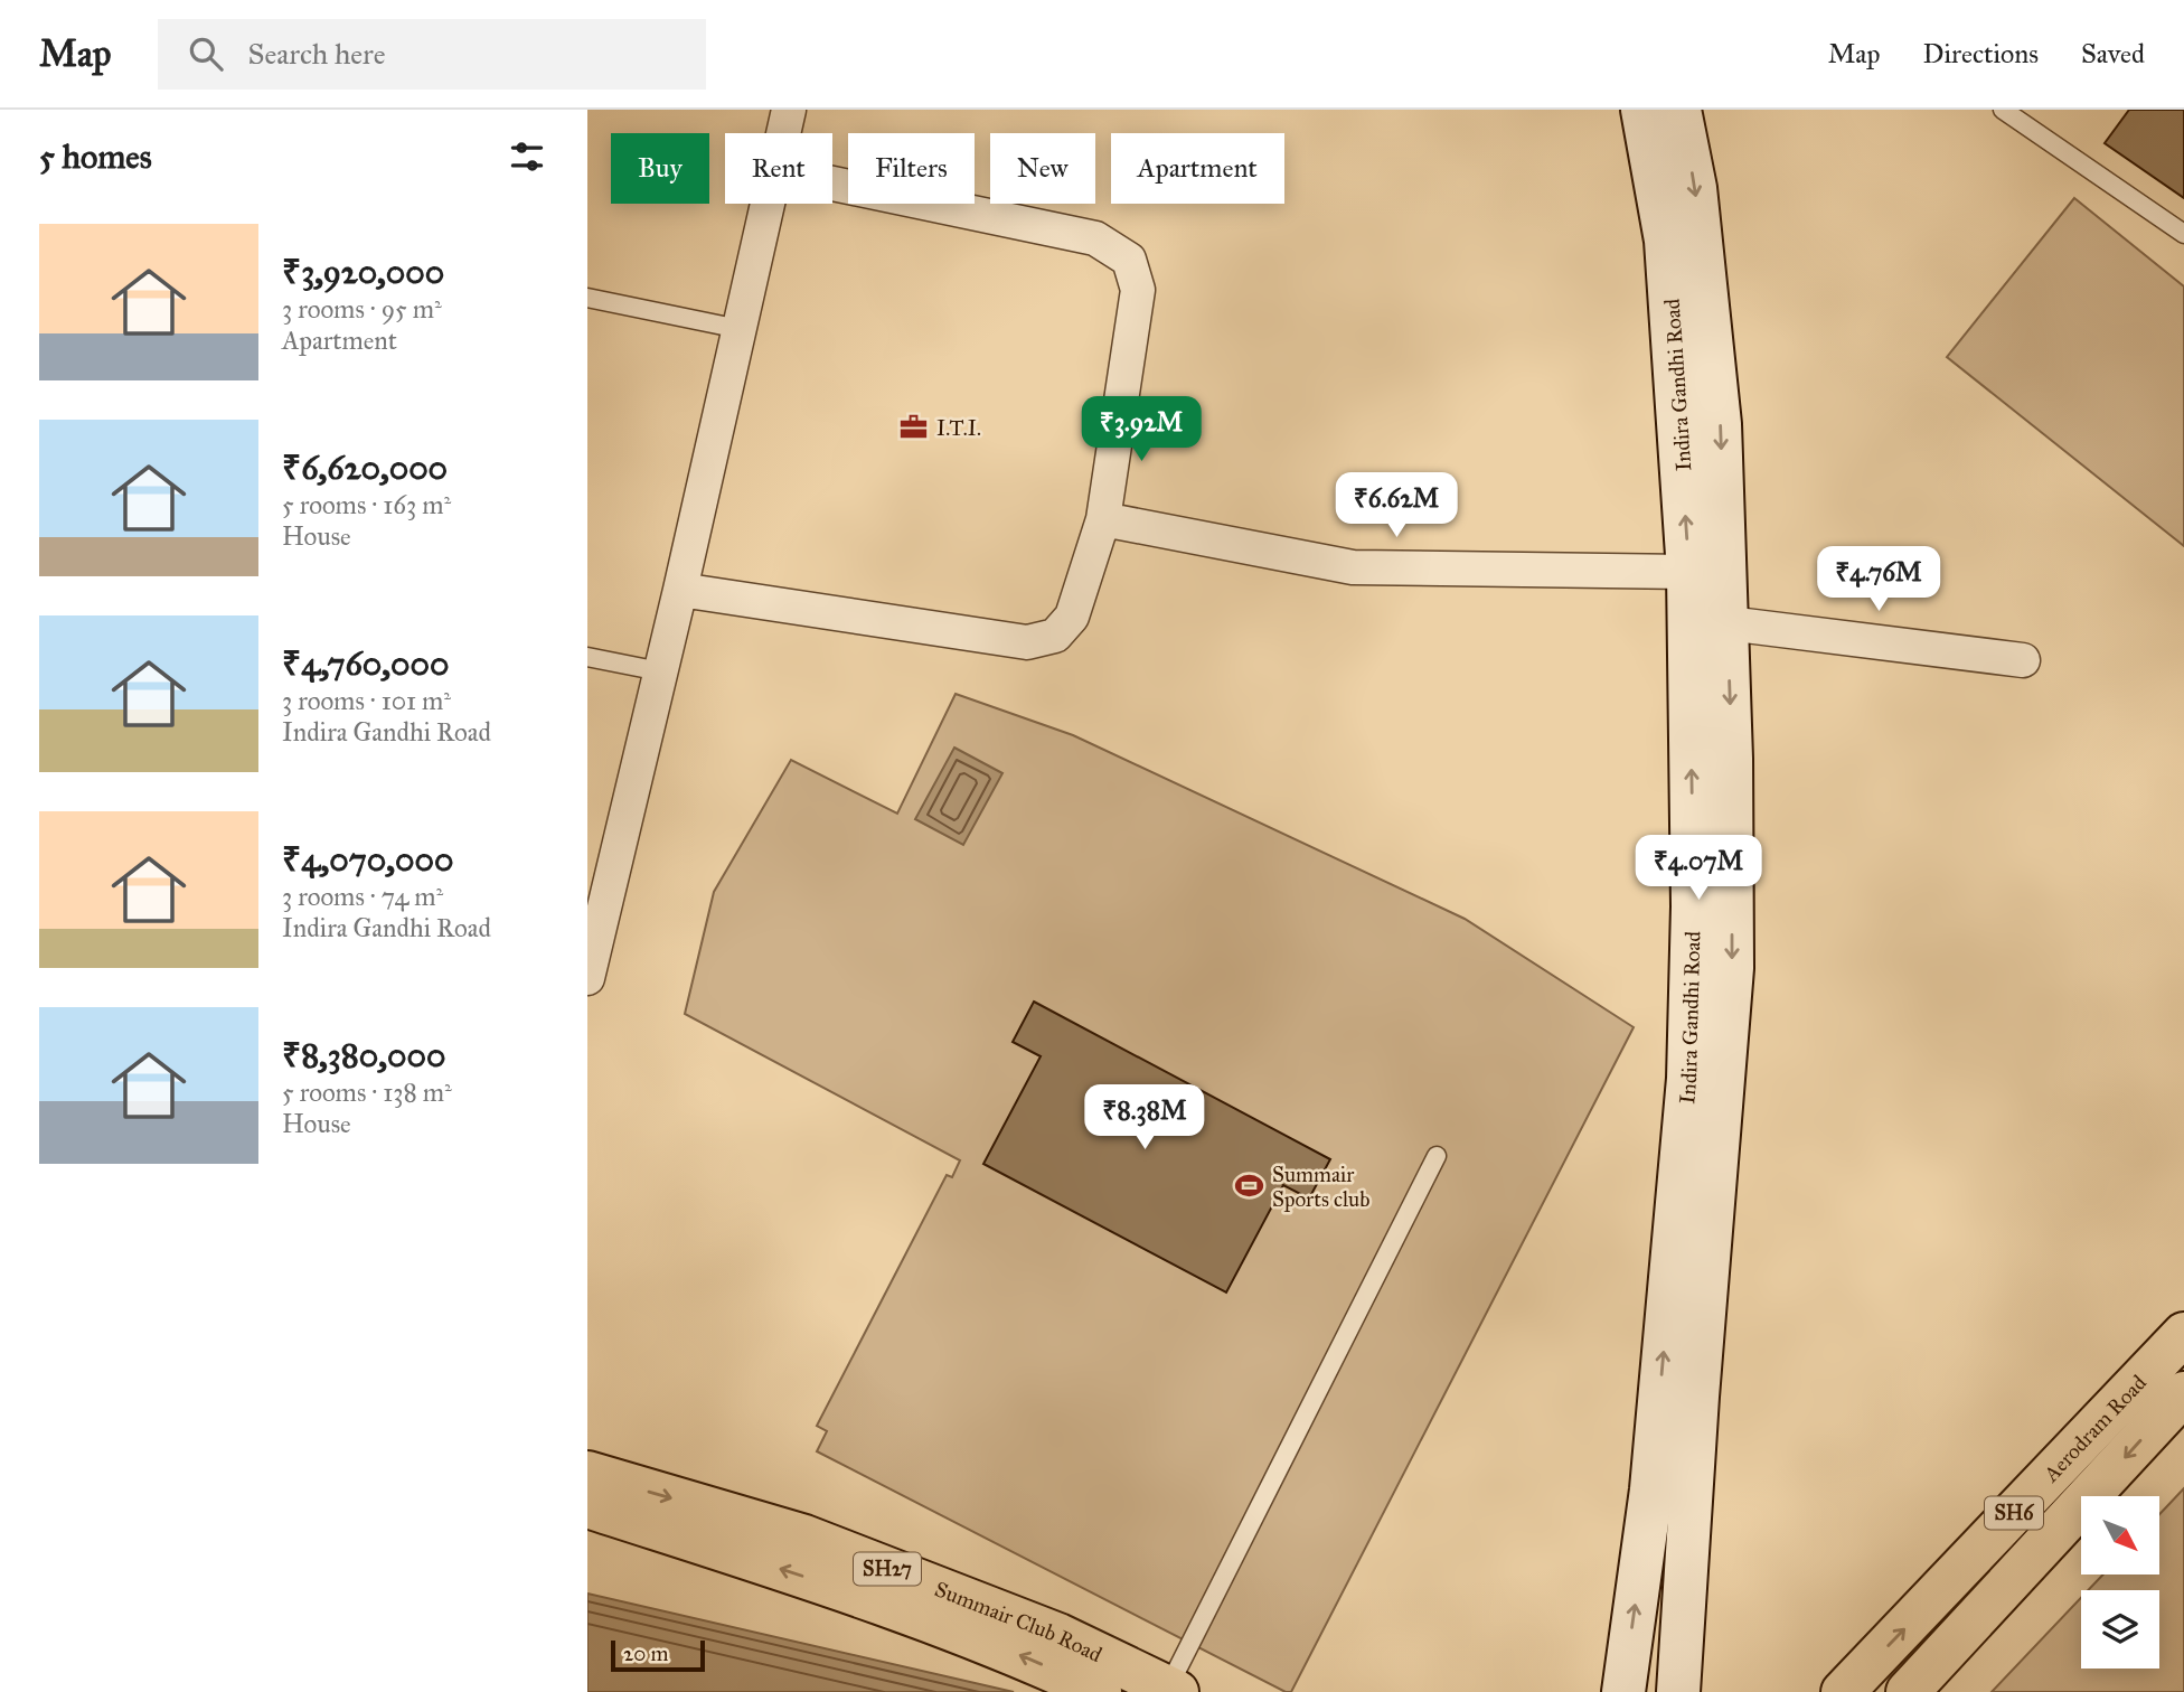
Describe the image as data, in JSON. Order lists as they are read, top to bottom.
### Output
{
  "streets": {
    "main road": [
      "Indira Gandhi Road",
      "Aerodram Road",
      "SH6",
      "SH27",
      "Summair Club Road"
    ]
  },
  "places": {
    "office": ["I.T.I."],
    "sports": ["Summair Sports club"]
  },
  "scale_bar": "20 m",
  "north": "bottom right",
  "page": {
    "header": "Map",
    "search": "Search here",
    "nav": ["Map", "Directions", "Saved"],
    "heading": "5 homes",
    "chip": [
      "Buy",
      "Rent",
      "Filters",
      "New",
      "Apartment"
    ],
    "list": [
      {
        "name": "₹3,920,000",
        "note": "3 rooms · 95 m² · Apartment"
      },
      {
        "name": "₹6,620,000",
        "note": "5 rooms · 163 m² · House"
      },
      {
        "name": "₹4,760,000",
        "note": "3 rooms · 101 m² · Indira Gandhi Road"
      },
      {
        "name": "₹4,070,000",
        "note": "3 rooms · 74 m² · Indira Gandhi Road"
      },
      {
        "name": "₹8,380,000",
        "note": "5 rooms · 138 m² · House"
      }
    ],
    "price": [
      "₹3.92M",
      "₹6.62M",
      "₹4.76M",
      "₹4.07M",
      "₹8.38M"
    ],
    "scale": "20 m"
  }
}
